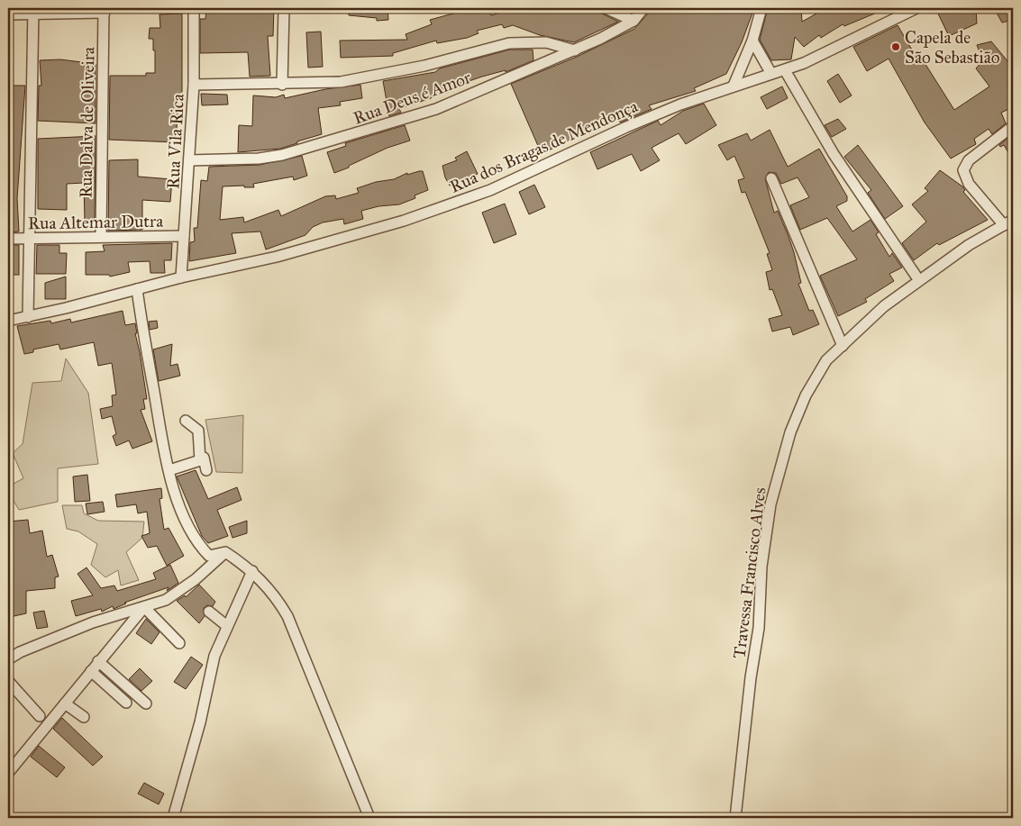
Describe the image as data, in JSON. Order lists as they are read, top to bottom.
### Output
{
  "streets": {
    "street": [
      "Rua Deus é Amor",
      "Rua Dalva de Oliveira",
      "Rua Vila Rica",
      "Rua dos Bragas de Mendonça",
      "Rua Altemar Dutra",
      "Travessa Francisco Alves"
    ]
  },
  "crossings": [
    ["Rua Deus é Amor", "Rua Vila Rica"],
    ["Rua Dalva de Oliveira", "Rua Altemar Dutra"],
    ["Rua Vila Rica", "Rua dos Bragas de Mendonça"],
    ["Rua Vila Rica", "Rua Altemar Dutra"]
  ],
  "places": ["Capela de São Sebastião"]
}
